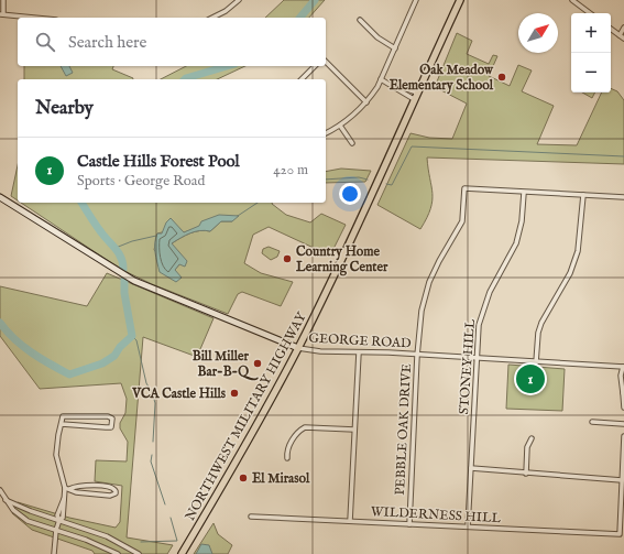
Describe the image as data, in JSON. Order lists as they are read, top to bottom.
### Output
{
  "streets": {
    "main road": ["NORTHWEST MILITARY HIGHWAY"],
    "street": [
      "GEORGE ROAD",
      "STONEY HILL",
      "PEBBLE OAK DRIVE",
      "WILDERNESS HILL"
    ]
  },
  "crossings": [
    ["GEORGE ROAD", "STONEY HILL"],
    ["GEORGE ROAD", "NORTHWEST MILITARY HIGHWAY"],
    ["GEORGE ROAD", "PEBBLE OAK DRIVE"],
    ["STONEY HILL", "PEBBLE OAK DRIVE"],
    ["STONEY HILL", "WILDERNESS HILL"],
    ["PEBBLE OAK DRIVE", "WILDERNESS HILL"]
  ],
  "places": [
    "Oak Meadow Elementary School",
    "Country Home Learning Center",
    "Bill Miller Bar-B-Q",
    "VCA Castle Hills",
    "El Mirasol"
  ],
  "north": "top right",
  "page": {
    "map_buttons": ["+", "−"],
    "search": "Search here",
    "heading": "Nearby",
    "list": [
      {
        "mark": "1",
        "name": "Castle Hills Forest Pool",
        "note": "Sports · George Road",
        "value": "420 m"
      }
    ],
    "pins": "1"
  }
}
